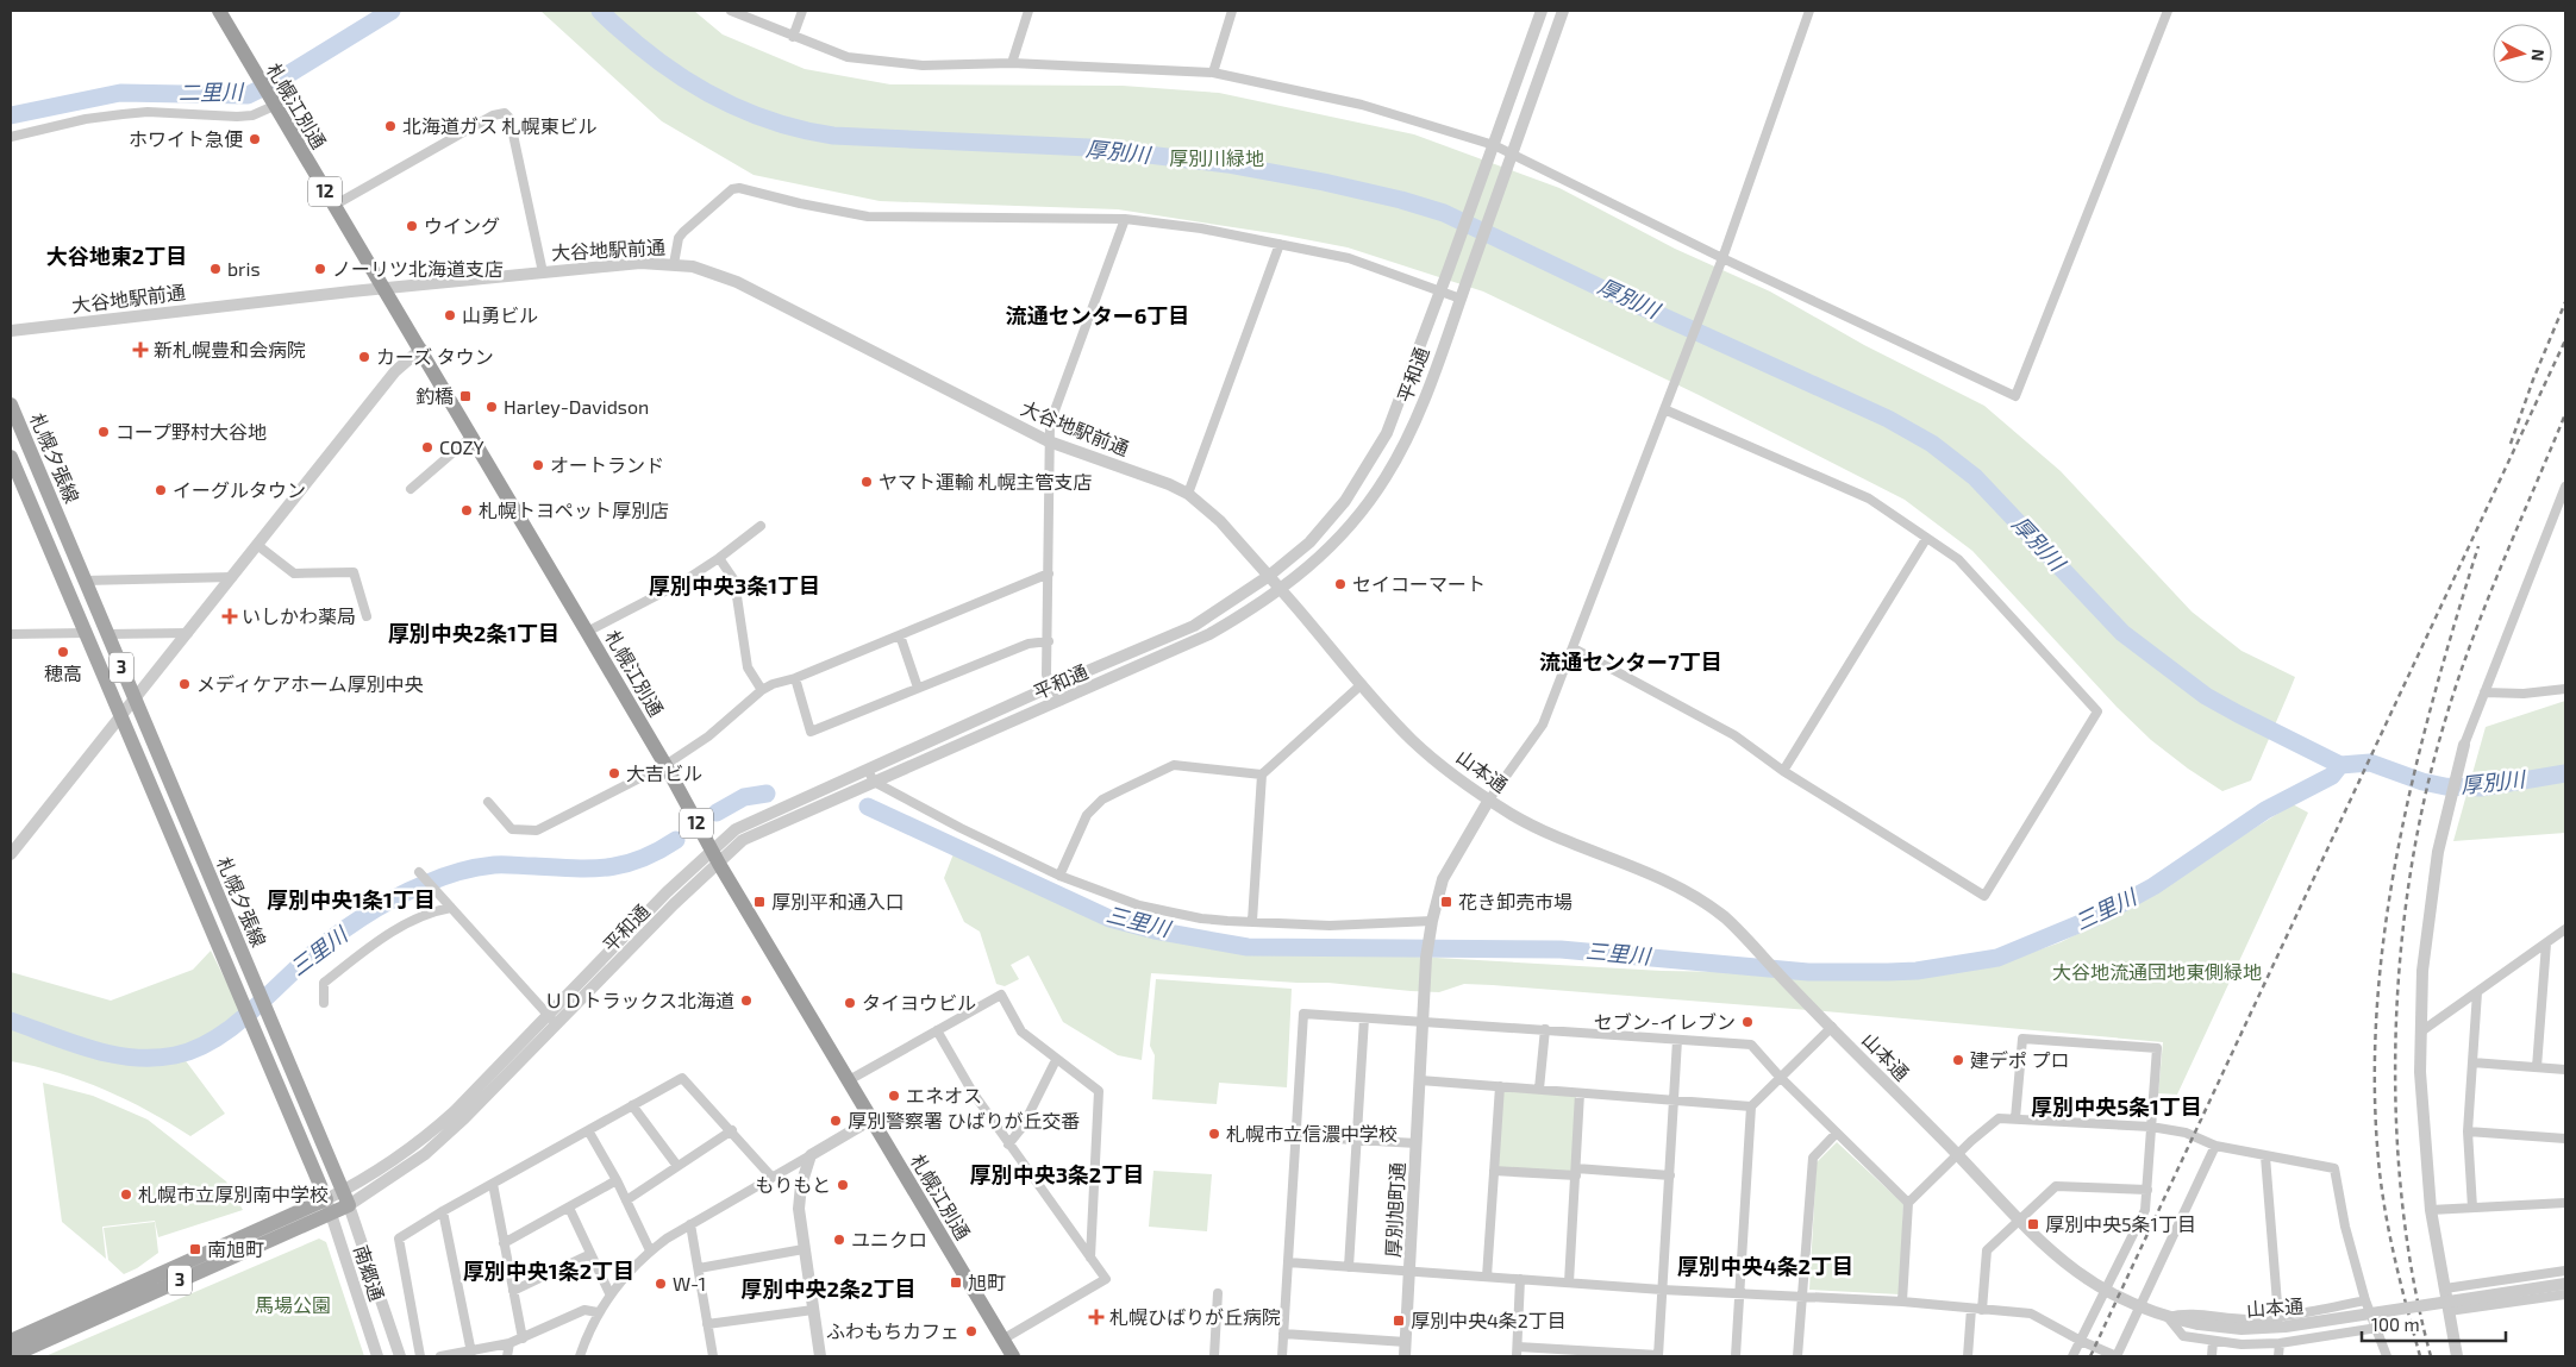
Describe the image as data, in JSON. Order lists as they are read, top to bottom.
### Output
{
  "streets": {
    "highway": ["札幌江別通", "12"],
    "main road": ["札幌夕張線", "3"],
    "street": [
      "大谷地駅前通",
      "平和通",
      "山本通",
      "厚別旭町通",
      "南郷通"
    ]
  },
  "crossings": [
    ["札幌江別通", "大谷地駅前通"],
    ["札幌江別通", "平和通"],
    ["大谷地駅前通", "平和通"],
    ["大谷地駅前通", "山本通"],
    ["平和通", "札幌夕張線"],
    ["平和通", "3"],
    ["平和通", "山本通"],
    ["平和通", "南郷通"],
    ["札幌夕張線", "3"],
    ["札幌夕張線", "南郷通"],
    ["3", "南郷通"]
  ],
  "districts": [
    "大谷地東2丁目",
    "流通センター6丁目",
    "厚別中央3条1丁目",
    "厚別中央2条1丁目",
    "流通センター7丁目",
    "厚別中央1条1丁目",
    "厚別中央5条1丁目",
    "厚別中央3条2丁目",
    "厚別中央4条2丁目",
    "厚別中央1条2丁目",
    "厚別中央2条2丁目"
  ],
  "water": ["二里川", "厚別川", "三里川"],
  "parks": ["厚別川緑地", "大谷地流通団地東側緑地", "馬場公園"],
  "places": {
    "other": [
      "北海道ガス 札幌東ビル",
      "ホワイト急便",
      "ウイング",
      "bris",
      "ノーリツ北海道支店",
      "山勇ビル",
      "カーズ タウン",
      "Harley-Davidson",
      "コープ野村大谷地",
      "COZY",
      "オートランド",
      "ヤマト運輸 札幌主管支店",
      "イーグルタウン",
      "札幌トヨペット厚別店",
      "セイコーマート",
      "穂高",
      "メディケアホーム厚別中央",
      "大吉ビル",
      "ＵＤトラックス北海道",
      "タイヨウビル",
      "セブン-イレブン",
      "建デポ プロ",
      "エネオス",
      "厚別警察署 ひばりが丘交番",
      "札幌市立信濃中学校",
      "もりもと",
      "札幌市立厚別南中学校",
      "ユニクロ",
      "W-1",
      "ふわもちカフェ"
    ],
    "health": ["新札幌豊和会病院", "いしかわ薬局", "札幌ひばりが丘病院"],
    "transit": [
      "釣橋",
      "厚別平和通入口",
      "花き卸売市場",
      "厚別中央5条1丁目",
      "南旭町",
      "旭町",
      "厚別中央4条2丁目"
    ]
  },
  "scale_bar": "100 m",
  "north": "right"
}
